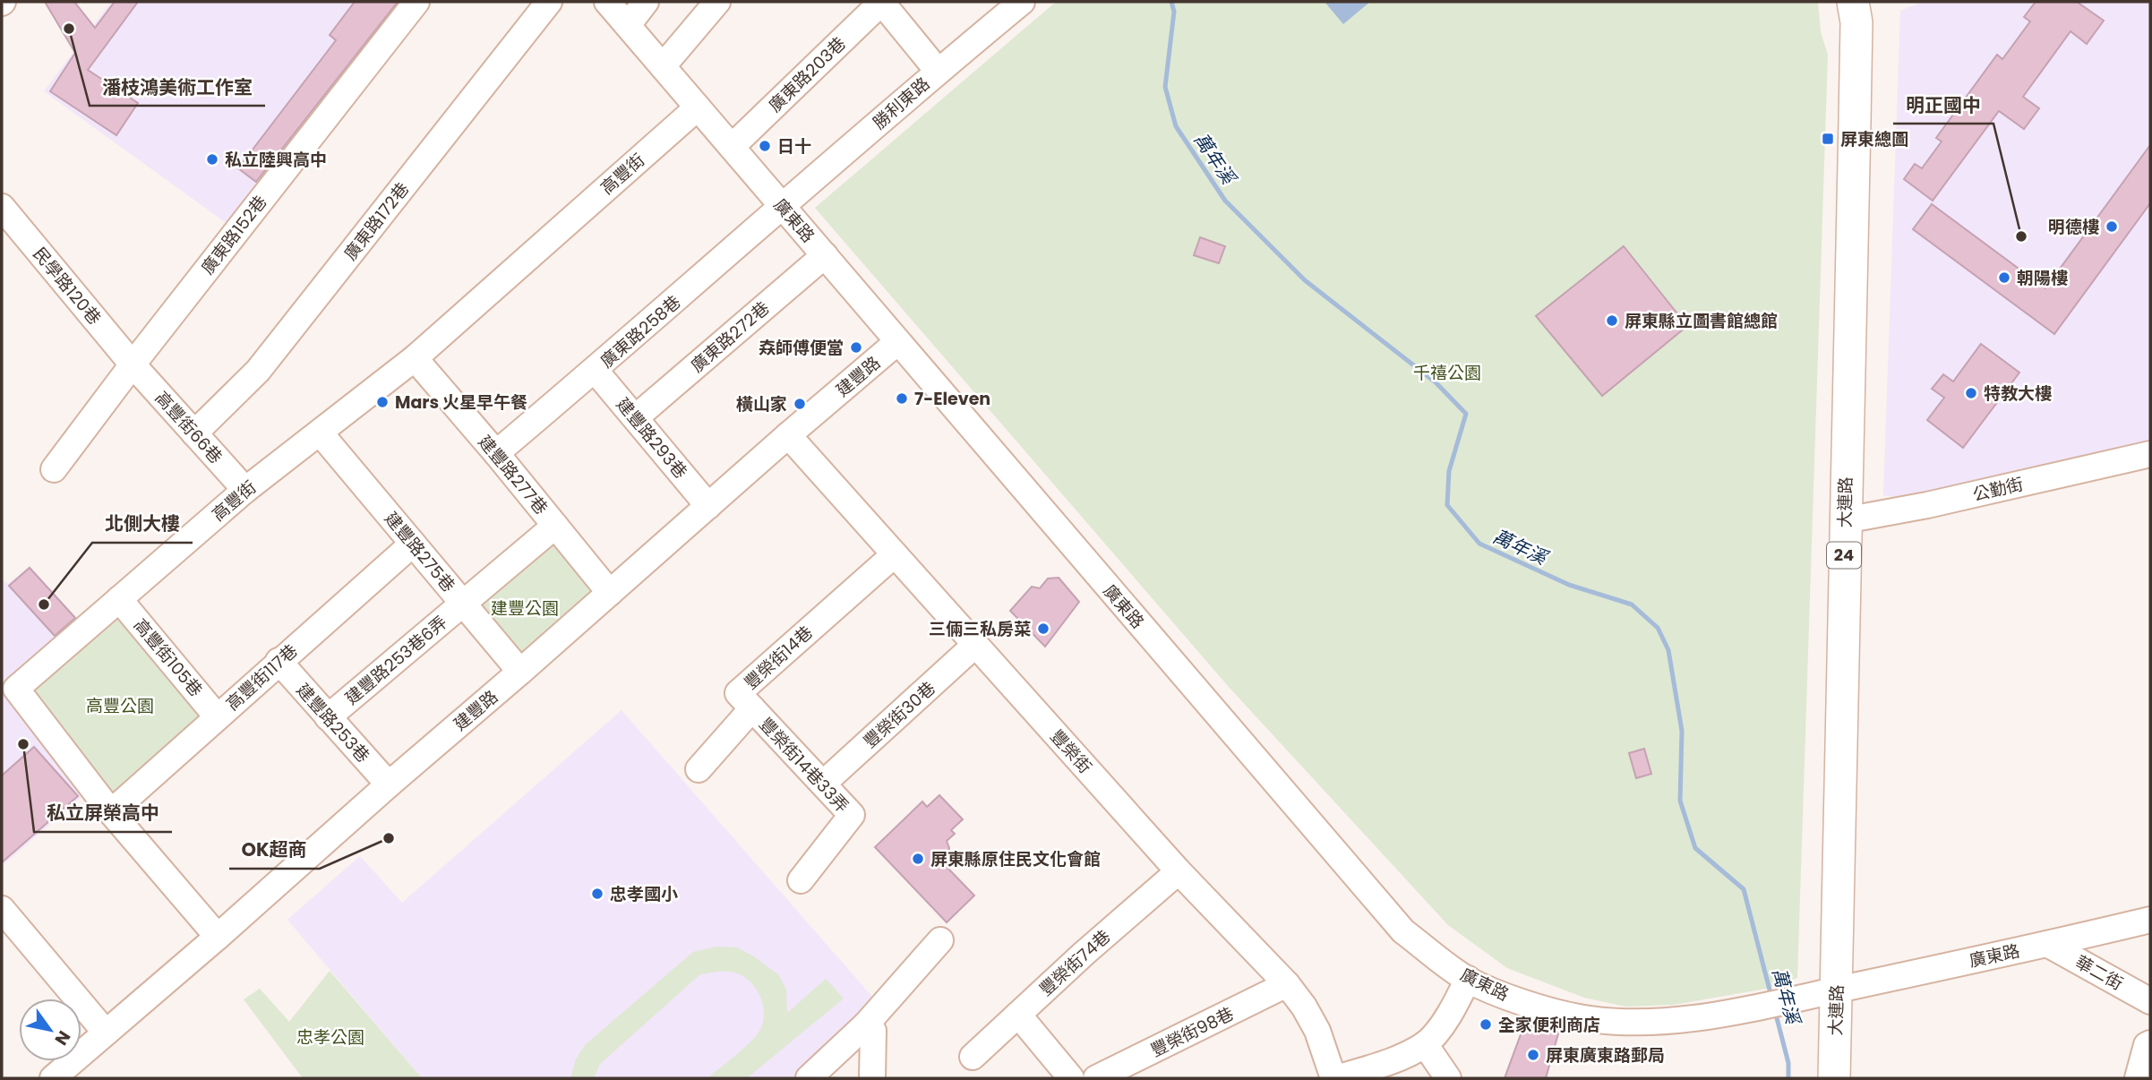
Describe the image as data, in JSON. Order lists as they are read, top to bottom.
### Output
{
  "streets": {
    "main road": ["大連路", "24"],
    "street": [
      "廣東路203巷",
      "勝利東路",
      "高豐街",
      "廣東路",
      "廣東路172巷",
      "廣東路152巷",
      "民學路120巷",
      "廣東路258巷",
      "廣東路272巷",
      "建豐路",
      "高豐街66巷",
      "建豐路293巷",
      "建豐路277巷",
      "公勤街",
      "建豐路275巷",
      "高豐街105巷",
      "豐榮街14巷",
      "建豐路253巷6弄",
      "高豐街117巷",
      "豐榮街30巷",
      "建豐路253巷",
      "豐榮街",
      "豐榮街14巷33弄",
      "豐榮街74巷",
      "華二街",
      "豐榮街98巷"
    ]
  },
  "crossings": [
    ["廣東路203巷", "廣東路"],
    ["勝利東路", "廣東路"],
    ["勝利東路", "廣東路258巷"],
    ["高豐街", "廣東路"],
    ["高豐街", "建豐路"],
    ["高豐街", "高豐街66巷"],
    ["高豐街", "建豐路277巷"],
    ["高豐街", "建豐路275巷"],
    ["高豐街", "高豐街105巷"],
    ["高豐街", "高豐街117巷"],
    ["廣東路", "廣東路258巷"],
    ["廣東路", "廣東路272巷"],
    ["廣東路", "建豐路"],
    ["廣東路", "大連路"],
    ["廣東路", "華二街"],
    ["廣東路172巷", "高豐街66巷"],
    ["廣東路152巷", "民學路120巷"],
    ["廣東路152巷", "高豐街66巷"],
    ["民學路120巷", "高豐街66巷"],
    ["廣東路258巷", "建豐路293巷"],
    ["廣東路258巷", "建豐路277巷"],
    ["廣東路272巷", "建豐路293巷"],
    ["建豐路", "建豐路293巷"],
    ["建豐路", "建豐路277巷"],
    ["建豐路", "建豐路275巷"],
    ["建豐路", "建豐路253巷"],
    ["建豐路", "豐榮街"],
    ["建豐路277巷", "建豐路253巷6弄"],
    ["公勤街", "大連路"],
    ["建豐路275巷", "建豐路253巷6弄"],
    ["建豐路275巷", "高豐街117巷"],
    ["高豐街105巷", "高豐街117巷"],
    ["豐榮街14巷", "豐榮街"],
    ["豐榮街14巷", "豐榮街14巷33弄"],
    ["建豐路253巷6弄", "建豐路253巷"],
    ["高豐街117巷", "建豐路253巷"],
    ["豐榮街30巷", "豐榮街"],
    ["豐榮街30巷", "豐榮街14巷33弄"],
    ["豐榮街", "豐榮街74巷"],
    ["豐榮街", "豐榮街98巷"]
  ],
  "water": ["萬年溪"],
  "parks": [
    "千禧公園",
    "建豐公園",
    "高豐公園",
    "忠孝公園"
  ],
  "places": {
    "other": [
      "潘枝鴻美術工作室",
      "日十",
      "私立陸興高中",
      "明德樓",
      "明正國中",
      "朝陽樓",
      "屏東縣立圖書館總館",
      "𡘙師傅便當",
      "特教大樓",
      "7-Eleven",
      "Mars 火星早午餐",
      "橫山家",
      "北側大樓",
      "三倆三私房菜",
      "私立屏榮高中",
      "OK超商",
      "屏東縣原住民文化會館",
      "忠孝國小",
      "全家便利商店",
      "屏東廣東路郵局"
    ],
    "transit": ["屏東總圖"]
  },
  "north": "bottom right"
}
